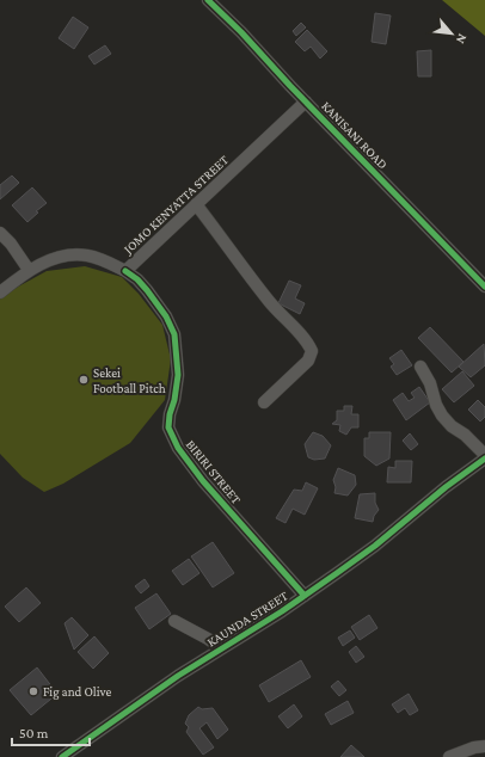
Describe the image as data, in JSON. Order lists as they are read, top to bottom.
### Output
{
  "streets": {
    "street": [
      "KANISANI ROAD",
      "JOMO KENYATTA STREET",
      "BIRIRI STREET",
      "KAUNDA STREET"
    ]
  },
  "crossings": [
    ["KANISANI ROAD", "JOMO KENYATTA STREET"],
    ["JOMO KENYATTA STREET", "BIRIRI STREET"],
    ["BIRIRI STREET", "KAUNDA STREET"]
  ],
  "places": ["Sekei Football Pitch", "Fig and Olive"],
  "scale_bar": "50 m",
  "north": "bottom right"
}
